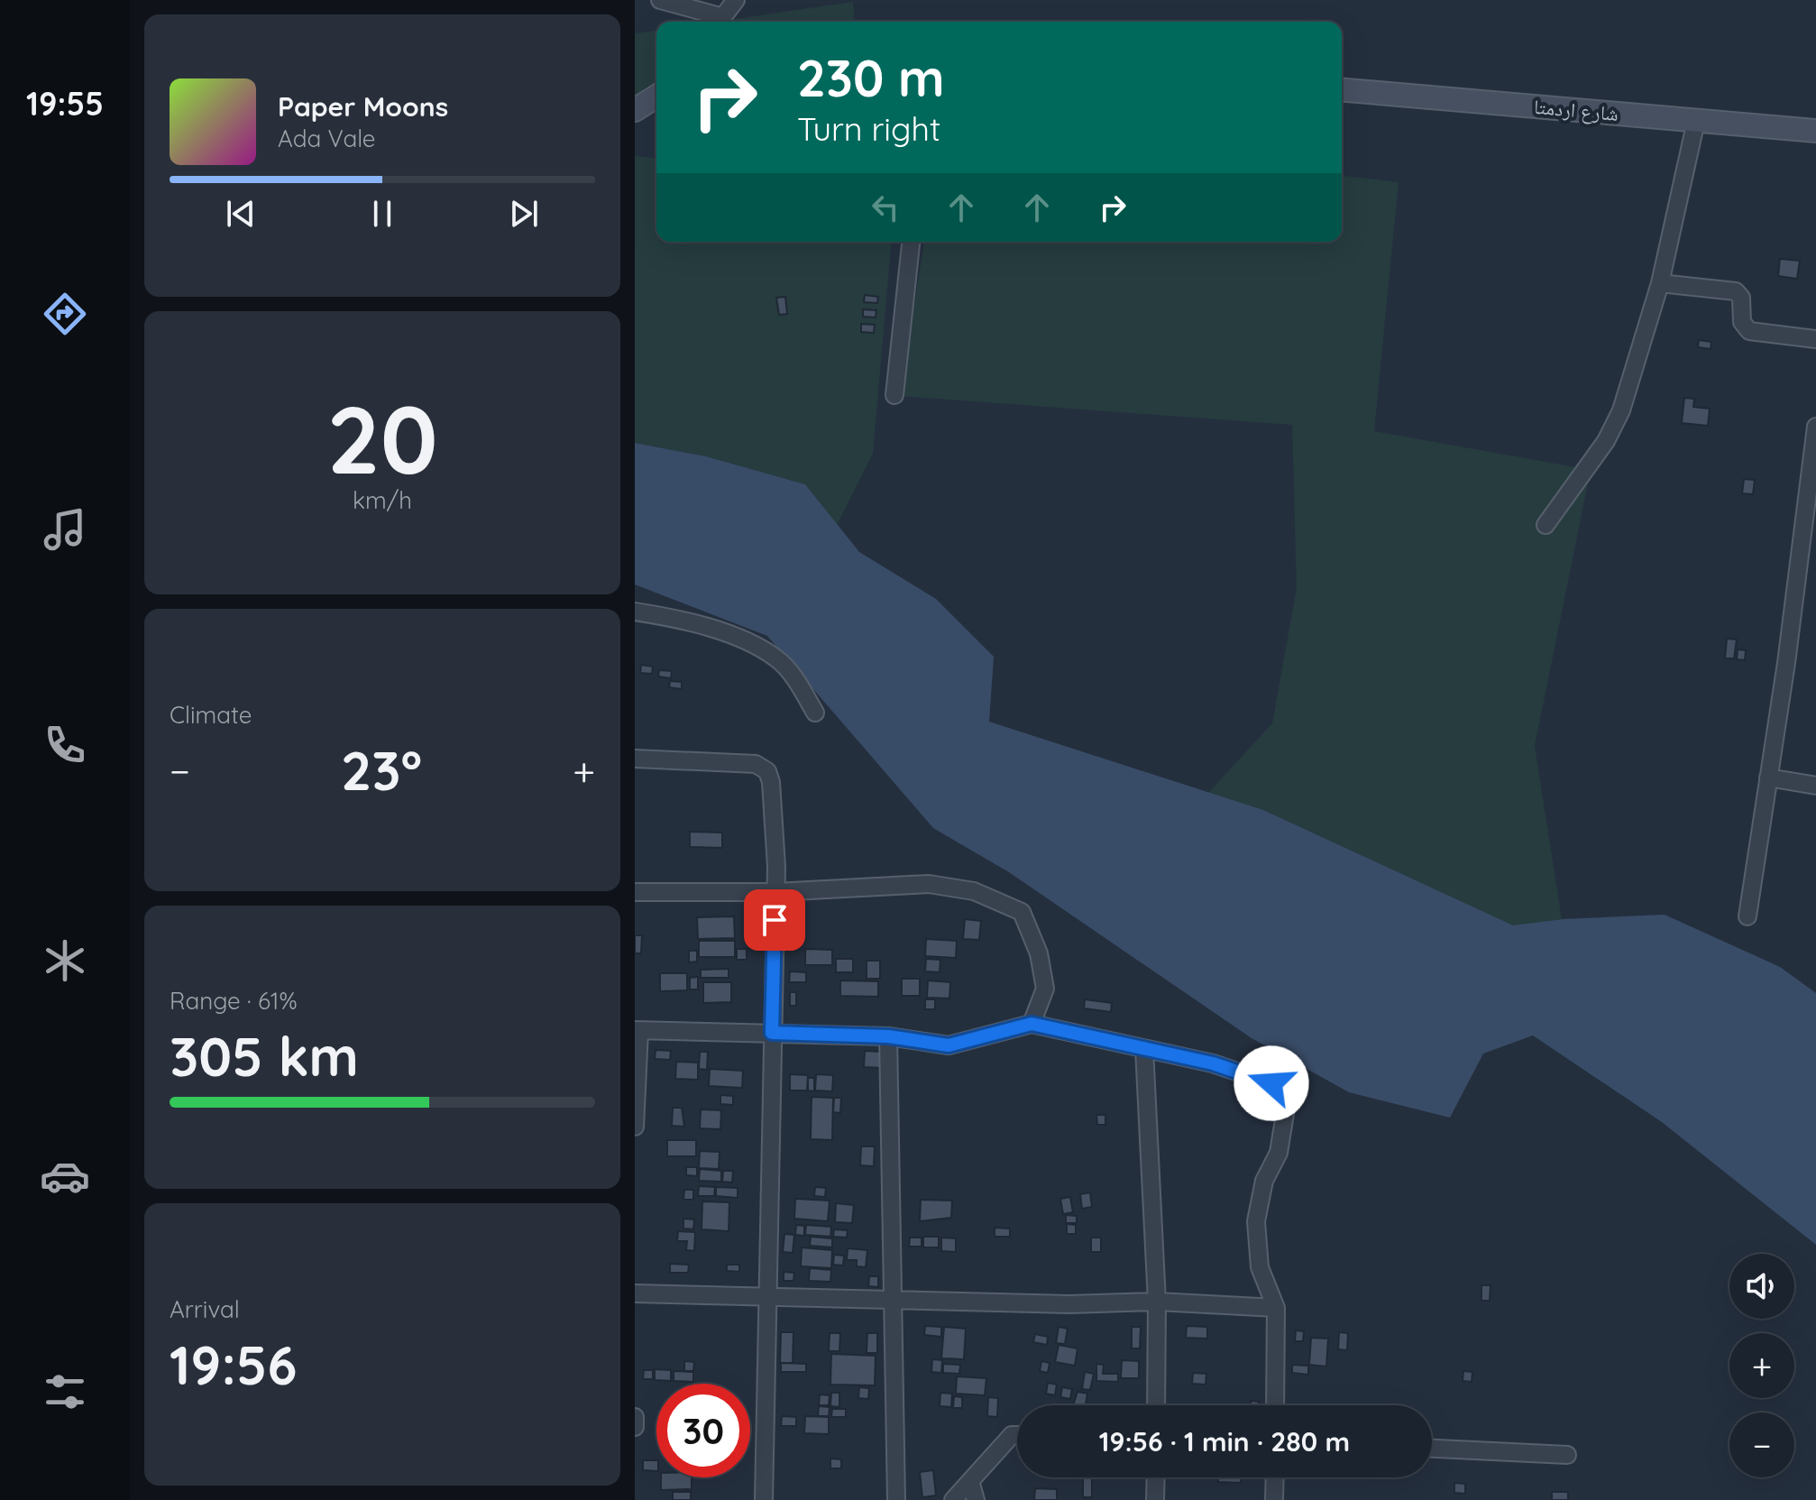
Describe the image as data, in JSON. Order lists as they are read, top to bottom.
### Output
{
  "streets": {
    "main road": ["شارع اردمتا"]
  },
  "page": {
    "tabs": "19:55",
    "turn": ["230 m", "Turn right"],
    "song": ["Paper Moons", "Ada Vale"],
    "tile": [
      ["20", "km/h"],
      "Climate",
      ["Range · 61%", "305 km"],
      ["Arrival", "19:56"]
    ],
    "heat": ["−", "23°", "+"],
    "map_buttons": ["+", "−"],
    "limit": "30",
    "trip": "19:56 · 1 min · 280 m"
  }
}
